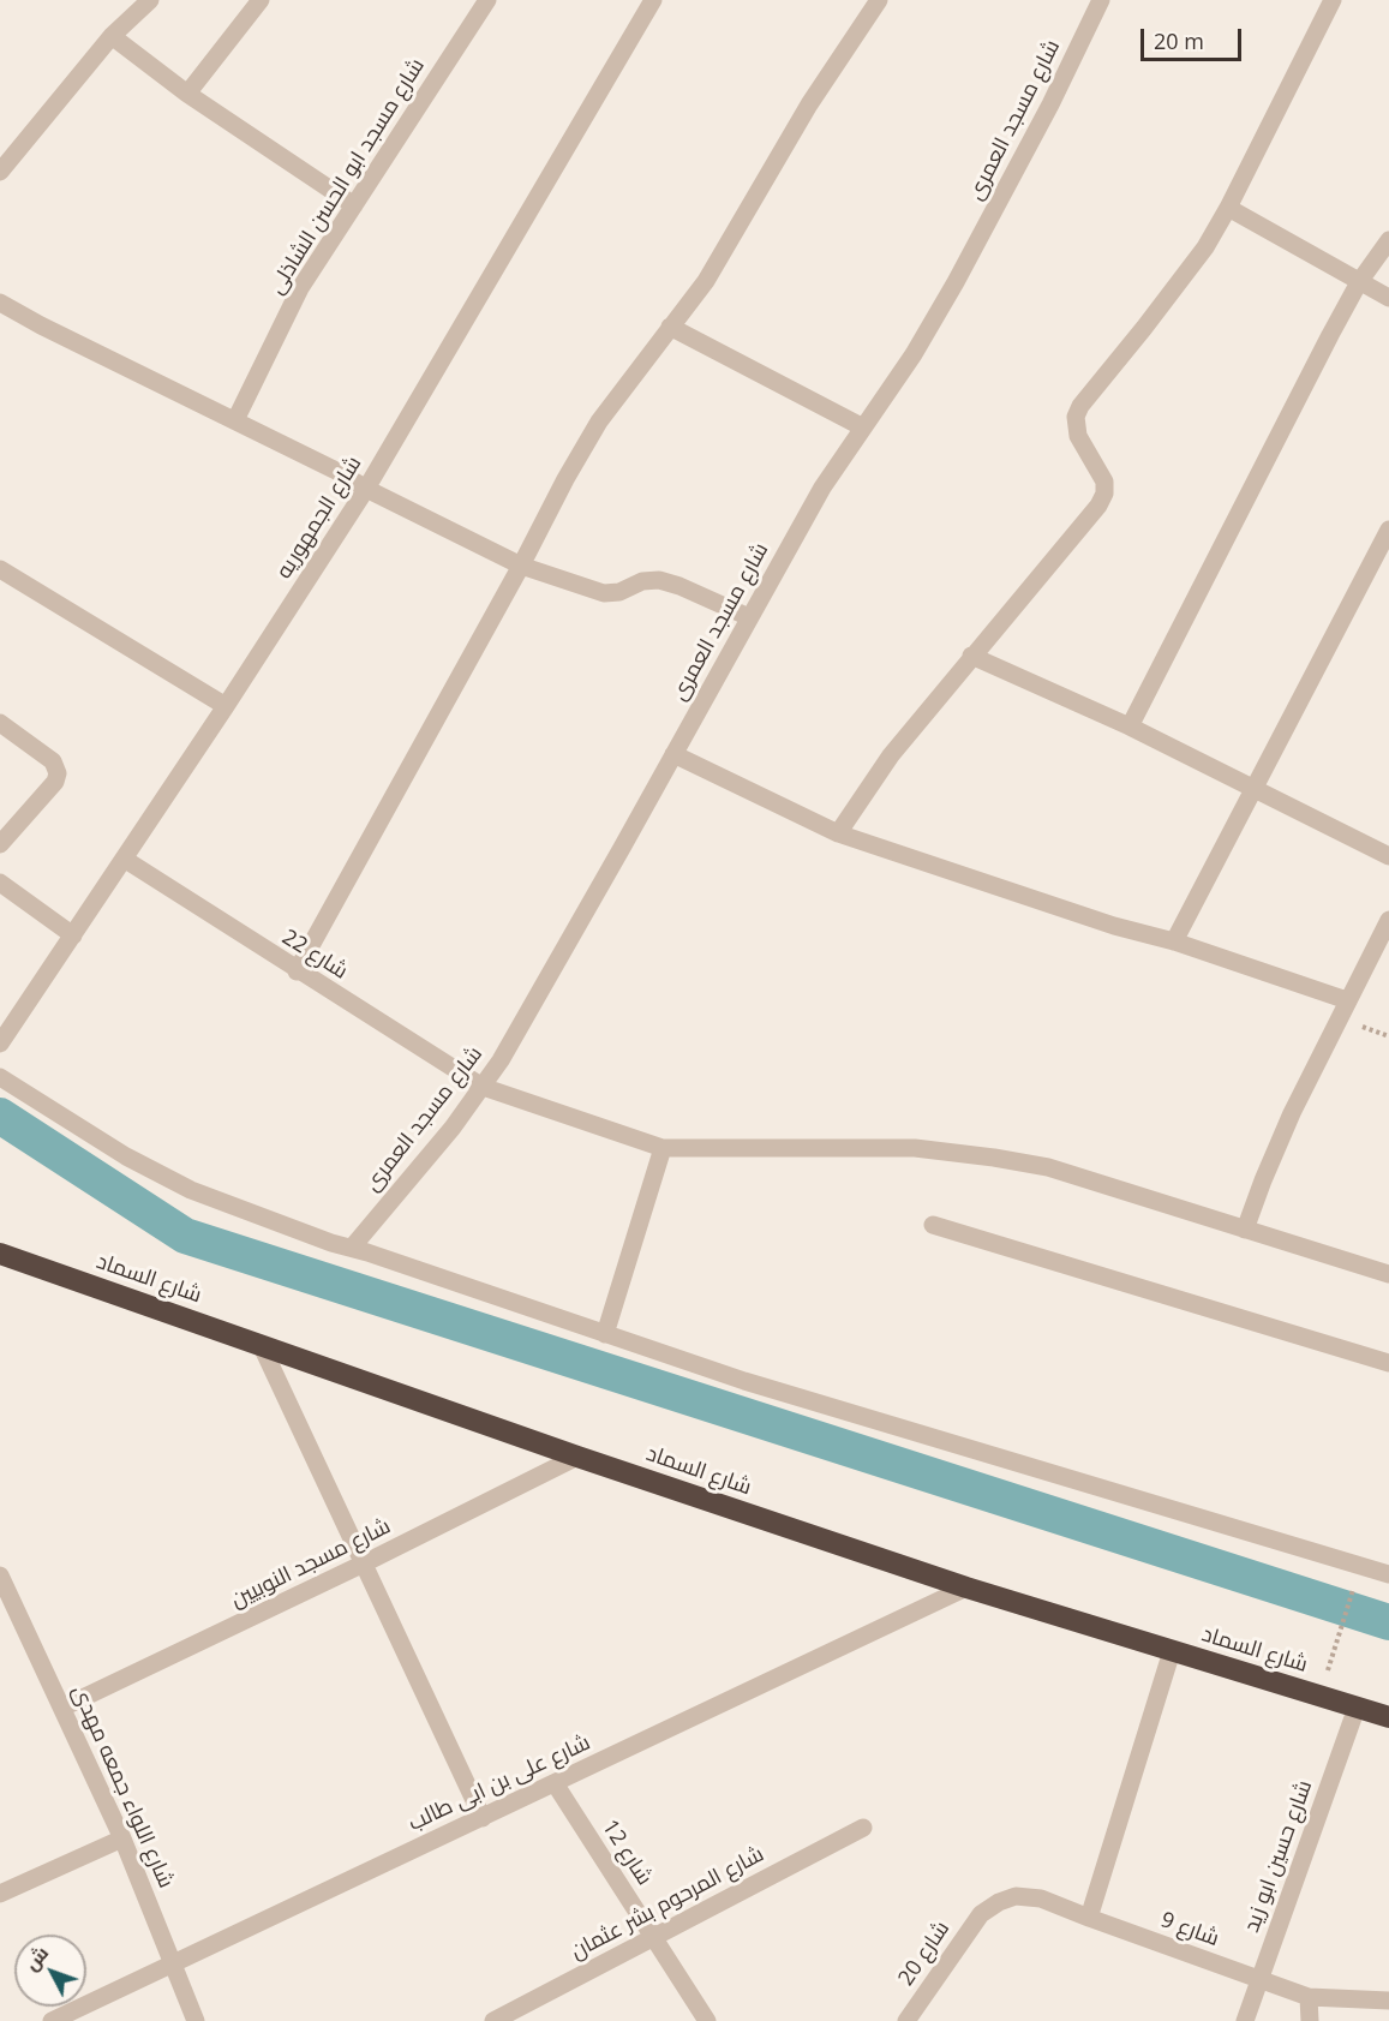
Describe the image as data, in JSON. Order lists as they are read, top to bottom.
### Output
{
  "streets": {
    "highway": ["شارع السماد"],
    "street": [
      "شارع مسجد العمرى",
      "شارع مسجد ابو الحسن الشاذلى",
      "شارع الجمهوريه",
      "شارع 22",
      "شارع مسجد النوبيين",
      "شارع على بن ابى طالب",
      "شارع اللواء جمعه مهدى",
      "شارع 12",
      "شارع حسين ابو زيد",
      "شارع المرحوم بشر عثمان",
      "شارع 9",
      "شارع 20"
    ]
  },
  "crossings": [
    ["شارع مسجد العمرى", "شارع 22"],
    ["شارع الجمهوريه", "شارع 22"],
    ["شارع السماد", "شارع مسجد النوبيين"],
    ["شارع السماد", "شارع على بن ابى طالب"],
    ["شارع السماد", "شارع حسين ابو زيد"],
    ["شارع مسجد النوبيين", "شارع اللواء جمعه مهدى"],
    ["شارع على بن ابى طالب", "شارع اللواء جمعه مهدى"],
    ["شارع على بن ابى طالب", "شارع 12"],
    ["شارع 12", "شارع المرحوم بشر عثمان"],
    ["شارع حسين ابو زيد", "شارع 9"],
    ["شارع 9", "شارع 20"]
  ],
  "scale_bar": "20 m",
  "north": "top left"
}
